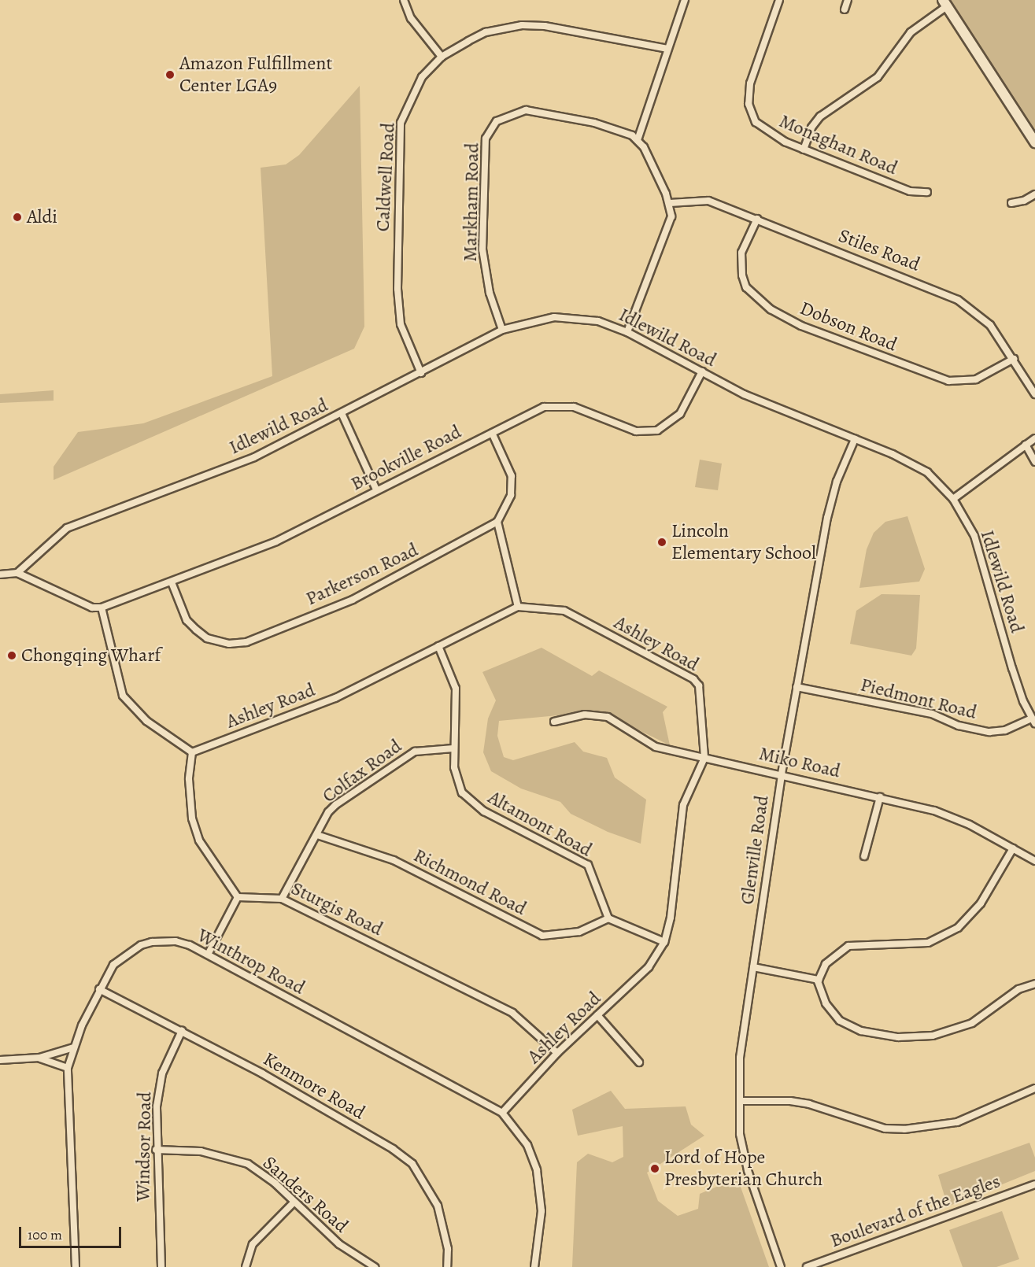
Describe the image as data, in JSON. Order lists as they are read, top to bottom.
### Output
{
  "streets": {
    "street": [
      "Monaghan Road",
      "Caldwell Road",
      "Markham Road",
      "Stiles Road",
      "Dobson Road",
      "Idlewild Road",
      "Brookville Road",
      "Parkerson Road",
      "Ashley Road",
      "Piedmont Road",
      "Miko Road",
      "Colfax Road",
      "Altamont Road",
      "Glenville Road",
      "Richmond Road",
      "Sturgis Road",
      "Winthrop Road",
      "Kenmore Road",
      "Windsor Road",
      "Sanders Road",
      "Boulevard of the Eagles"
    ]
  },
  "crossings": [
    ["Caldwell Road", "Idlewild Road"],
    ["Markham Road", "Idlewild Road"],
    ["Stiles Road", "Dobson Road"],
    ["Idlewild Road", "Brookville Road"],
    ["Idlewild Road", "Piedmont Road"],
    ["Idlewild Road", "Glenville Road"],
    ["Brookville Road", "Parkerson Road"],
    ["Ashley Road", "Miko Road"],
    ["Ashley Road", "Altamont Road"],
    ["Ashley Road", "Sturgis Road"],
    ["Ashley Road", "Winthrop Road"],
    ["Piedmont Road", "Glenville Road"],
    ["Miko Road", "Glenville Road"],
    ["Colfax Road", "Altamont Road"],
    ["Colfax Road", "Richmond Road"],
    ["Colfax Road", "Sturgis Road"],
    ["Altamont Road", "Richmond Road"],
    ["Winthrop Road", "Kenmore Road"],
    ["Kenmore Road", "Windsor Road"],
    ["Windsor Road", "Sanders Road"]
  ],
  "places": [
    "Amazon Fulfillment Center LGA9",
    "Aldi",
    "Lincoln Elementary School",
    "Chongqing Wharf",
    "Lord of Hope Presbyterian Church"
  ],
  "scale_bar": "100 m"
}
